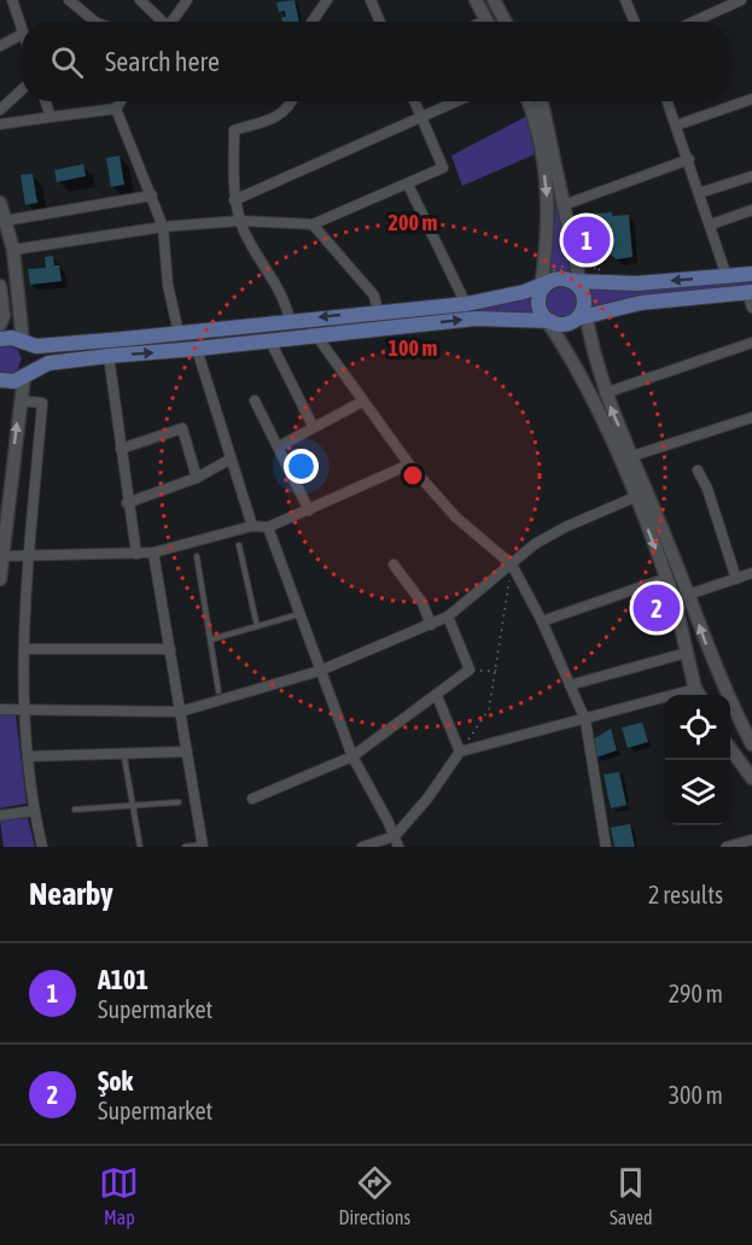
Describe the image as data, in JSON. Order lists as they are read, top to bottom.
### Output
{
  "page": {
    "search": "Search here",
    "pins": ["1", "2"],
    "heading": ["Nearby", "2 results"],
    "list": [
      {
        "mark": "1",
        "name": "A101",
        "note": "Supermarket",
        "value": "290 m"
      },
      {
        "mark": "2",
        "name": "Şok",
        "note": "Supermarket",
        "value": "300 m"
      }
    ],
    "nav": ["Map", "Directions", "Saved"]
  },
  "rings": ["200 m", "100 m"]
}
